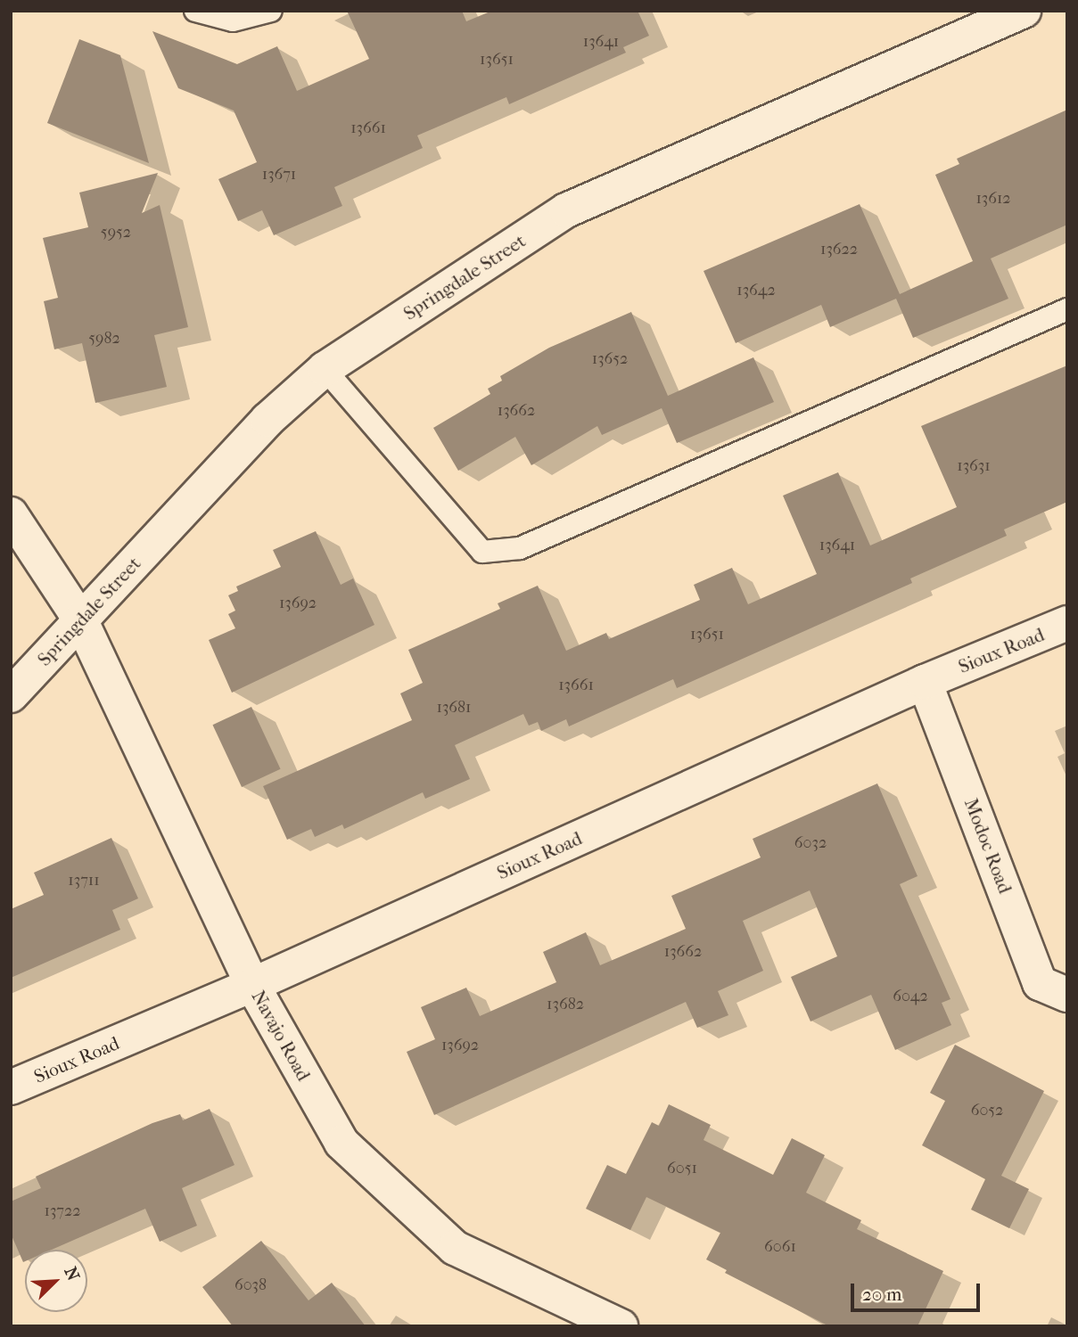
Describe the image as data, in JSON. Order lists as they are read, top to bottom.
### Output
{
  "streets": {
    "street": [
      "Springdale Street",
      "Sioux Road",
      "Modoc Road",
      "Navajo Road"
    ]
  },
  "crossings": [
    ["Springdale Street", "Navajo Road"],
    ["Sioux Road", "Modoc Road"],
    ["Sioux Road", "Navajo Road"]
  ],
  "house_numbers": [
    "13641",
    "13651",
    "13661",
    "13671",
    "13612",
    "5952",
    "13622",
    "13642",
    "5982",
    "13652",
    "13662",
    "13631",
    "13641",
    "13692",
    "13651",
    "13661",
    "13681",
    "6032",
    "13711",
    "13662",
    "6042",
    "13682",
    "13692",
    "6052",
    "6051",
    "13722",
    "6061",
    "6038"
  ],
  "scale_bar": "20 m",
  "north": "top right"
}
